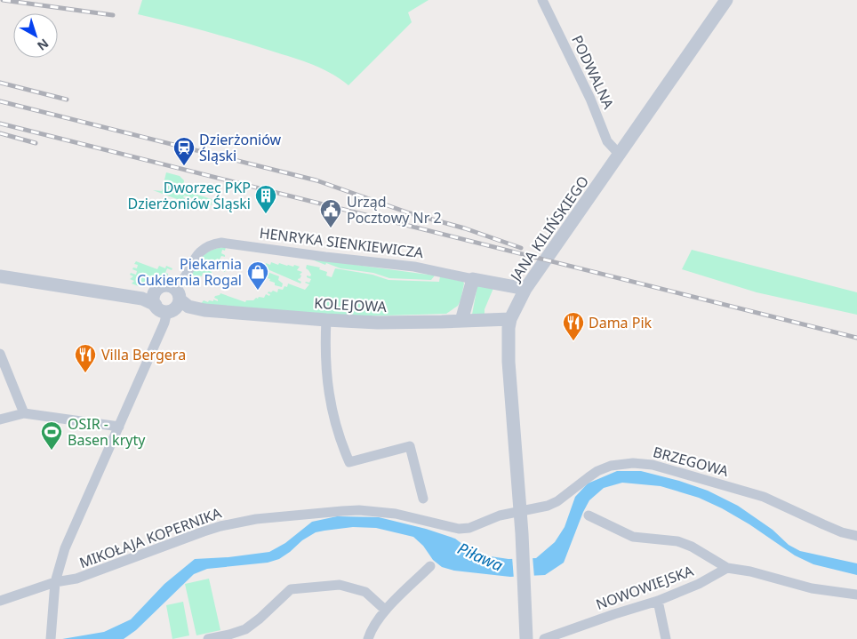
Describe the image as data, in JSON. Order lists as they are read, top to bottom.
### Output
{
  "streets": {
    "street": [
      "PODWALNA",
      "JANA KILIŃSKIEGO",
      "HENRYKA SIENKIEWICZA",
      "KOLEJOWA",
      "BRZEGOWA",
      "MIKOŁAJA KOPERNIKA",
      "NOWOWIEJSKA"
    ]
  },
  "crossings": [
    ["PODWALNA", "JANA KILIŃSKIEGO"],
    ["JANA KILIŃSKIEGO", "HENRYKA SIENKIEWICZA"],
    ["JANA KILIŃSKIEGO", "KOLEJOWA"],
    ["JANA KILIŃSKIEGO", "BRZEGOWA"],
    ["JANA KILIŃSKIEGO", "MIKOŁAJA KOPERNIKA"],
    ["HENRYKA SIENKIEWICZA", "KOLEJOWA"],
    ["BRZEGOWA", "MIKOŁAJA KOPERNIKA"]
  ],
  "water": ["Piława"],
  "places": {
    "station": ["Dzierżoniów Śląski"],
    "building": ["Dworzec PKP Dzierżoniów Śląski"],
    "public building": ["Urząd Pocztowy Nr 2"],
    "shop": ["Piekarnia Cukiernia Rogal"],
    "restaurant": ["Dama Pik", "Villa Bergera"],
    "sports": ["OSIR - Basen kryty"]
  },
  "north": "bottom right"
}
